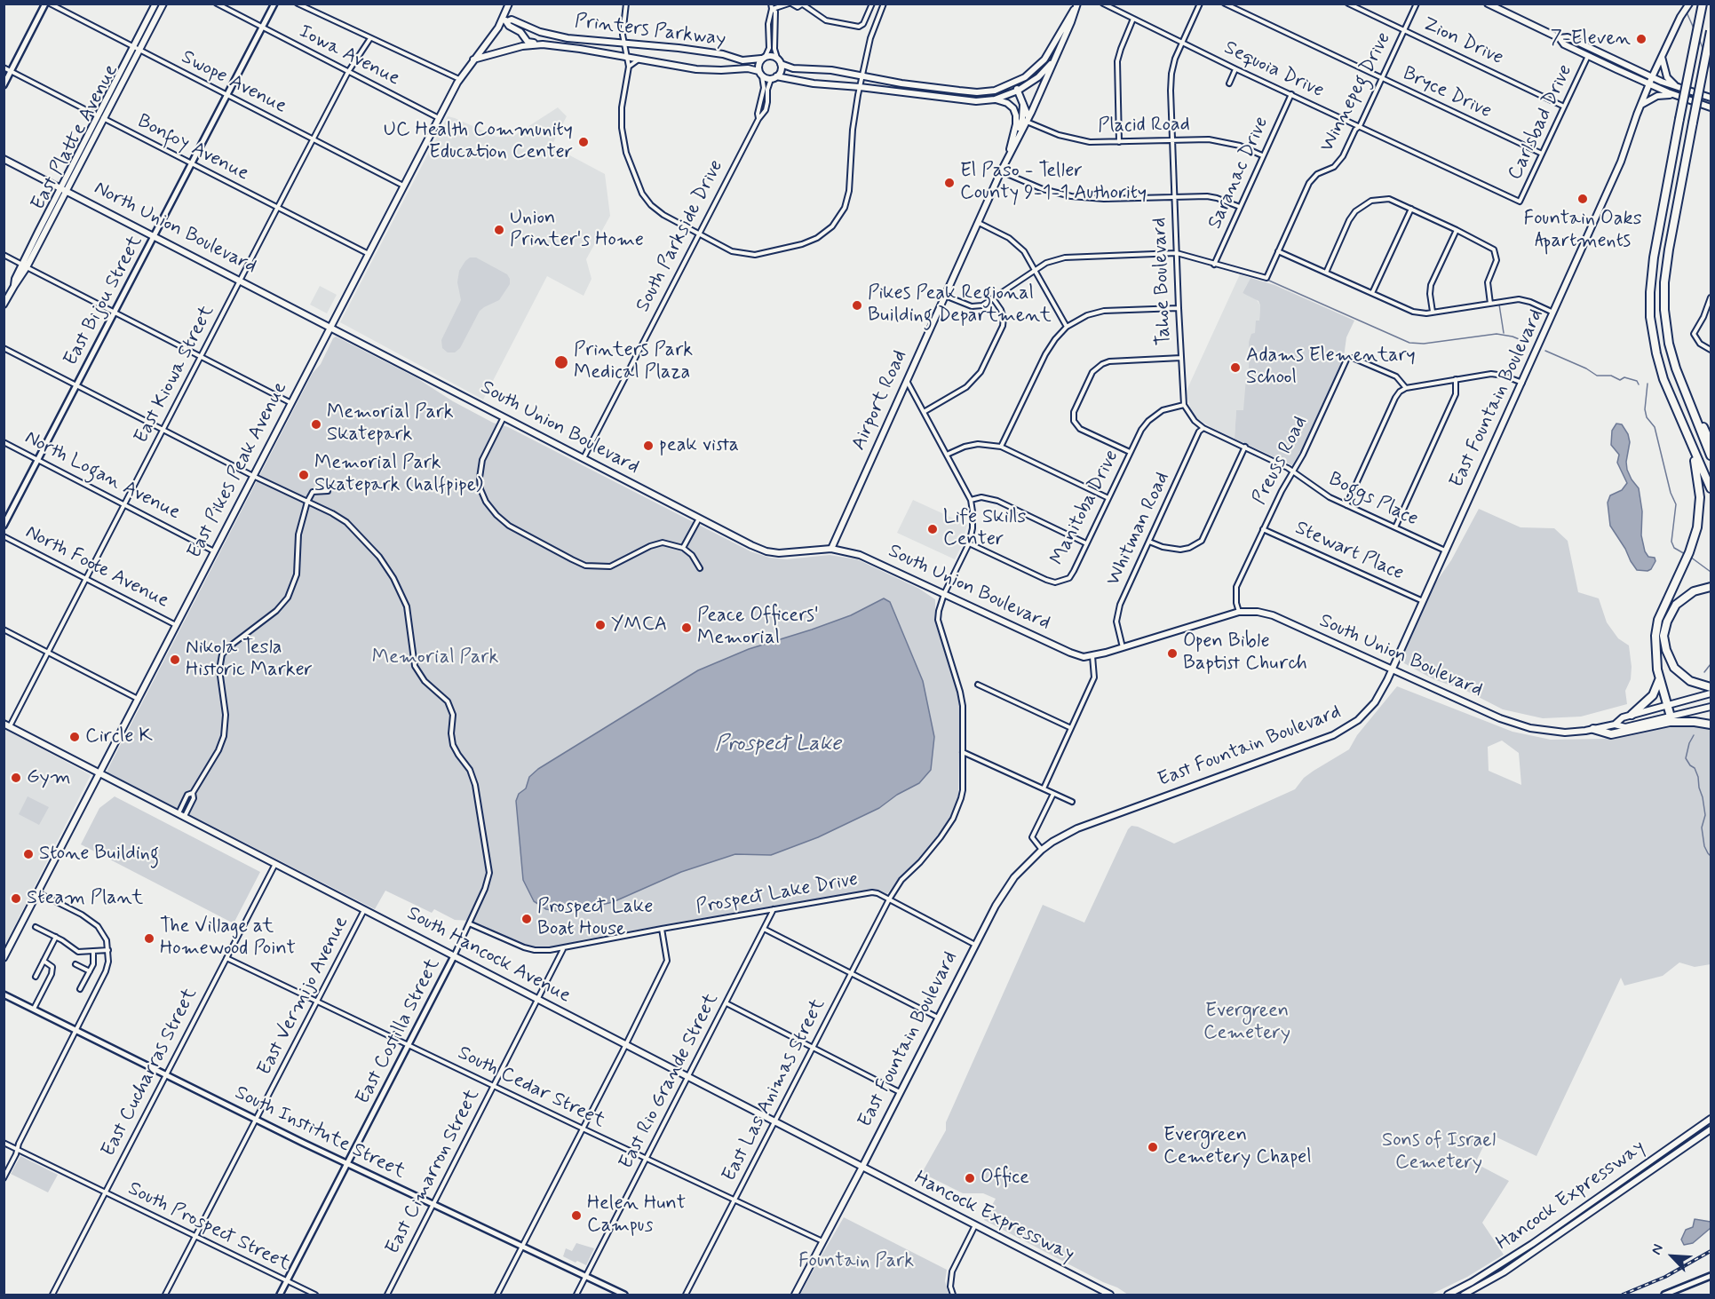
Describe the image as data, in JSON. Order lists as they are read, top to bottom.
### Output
{
  "streets": {
    "main road": [
      "Printers Parkway",
      "East Platte Avenue",
      "North Union Boulevard",
      "South Parkside Drive",
      "East Fountain Boulevard",
      "Airport Road",
      "South Union Boulevard",
      "East Pikes Peak Avenue",
      "South Hancock Avenue",
      "Hancock Expressway"
    ],
    "street": [
      "Zion Drive",
      "Iowa Avenue",
      "Sequoia Drive",
      "Swope Avenue",
      "Winnepeg Drive",
      "Bryce Drive",
      "Carlsbad Drive",
      "Placid Road",
      "Bonfoy Avenue",
      "Saranac Drive",
      "Tahoe Boulevard",
      "East Bijou Street",
      "East Kiowa Street",
      "Preuss Road",
      "North Logan Avenue",
      "Boggs Place",
      "Manitoba Drive",
      "Whitman Road",
      "Stewart Place",
      "North Foote Avenue",
      "Prospect Lake Drive",
      "East Vermijo Avenue",
      "East Costilla Street",
      "East Cucharras Street",
      "East Rio Grande Street",
      "South Cedar Street",
      "East Las Animas Street",
      "South Institute Street",
      "East Cimarron Street",
      "South Prospect Street"
    ]
  },
  "crossings": [
    ["Printers Parkway", "South Parkside Drive"],
    ["Printers Parkway", "East Pikes Peak Avenue"],
    ["Zion Drive", "Winnepeg Drive"],
    ["Zion Drive", "Carlsbad Drive"],
    ["Iowa Avenue", "East Bijou Street"],
    ["Iowa Avenue", "East Kiowa Street"],
    ["Iowa Avenue", "East Pikes Peak Avenue"],
    ["Sequoia Drive", "Winnepeg Drive"],
    ["Sequoia Drive", "Carlsbad Drive"],
    ["Sequoia Drive", "Saranac Drive"],
    ["Sequoia Drive", "Tahoe Boulevard"],
    ["Swope Avenue", "East Platte Avenue"],
    ["Swope Avenue", "East Bijou Street"],
    ["Swope Avenue", "East Kiowa Street"],
    ["Swope Avenue", "East Pikes Peak Avenue"],
    ["Winnepeg Drive", "Bryce Drive"],
    ["Winnepeg Drive", "Saranac Drive"],
    ["Winnepeg Drive", "Tahoe Boulevard"],
    ["Winnepeg Drive", "Airport Road"],
    ["Bryce Drive", "Carlsbad Drive"],
    ["Placid Road", "Saranac Drive"],
    ["Placid Road", "Tahoe Boulevard"],
    ["Placid Road", "Airport Road"],
    ["East Platte Avenue", "Bonfoy Avenue"],
    ["East Platte Avenue", "North Union Boulevard"],
    ["Bonfoy Avenue", "East Bijou Street"],
    ["Bonfoy Avenue", "East Kiowa Street"],
    ["Bonfoy Avenue", "East Pikes Peak Avenue"],
    ["North Union Boulevard", "East Bijou Street"],
    ["North Union Boulevard", "East Kiowa Street"],
    ["North Union Boulevard", "South Union Boulevard"],
    ["North Union Boulevard", "East Pikes Peak Avenue"],
    ["South Parkside Drive", "South Union Boulevard"],
    ["Tahoe Boulevard", "Boggs Place"],
    ["Tahoe Boulevard", "Manitoba Drive"],
    ["East Bijou Street", "North Logan Avenue"],
    ["East Bijou Street", "East Costilla Street"],
    ["East Kiowa Street", "North Logan Avenue"],
    ["East Kiowa Street", "North Foote Avenue"],
    ["East Kiowa Street", "South Hancock Avenue"],
    ["East Kiowa Street", "East Costilla Street"],
    ["East Fountain Boulevard", "South Union Boulevard"],
    ["East Fountain Boulevard", "Boggs Place"],
    ["East Fountain Boulevard", "Stewart Place"],
    ["East Fountain Boulevard", "South Hancock Avenue"],
    ["East Fountain Boulevard", "South Cedar Street"],
    ["East Fountain Boulevard", "Hancock Expressway"],
    ["Airport Road", "South Union Boulevard"],
    ["South Union Boulevard", "Preuss Road"],
    ["South Union Boulevard", "East Pikes Peak Avenue"],
    ["South Union Boulevard", "Whitman Road"],
    ["South Union Boulevard", "Prospect Lake Drive"],
    ["Preuss Road", "Boggs Place"],
    ["Preuss Road", "Stewart Place"],
    ["East Pikes Peak Avenue", "North Logan Avenue"],
    ["East Pikes Peak Avenue", "North Foote Avenue"],
    ["East Pikes Peak Avenue", "South Hancock Avenue"],
    ["East Pikes Peak Avenue", "East Costilla Street"],
    ["Boggs Place", "Manitoba Drive"],
    ["Boggs Place", "Whitman Road"],
    ["Manitoba Drive", "Prospect Lake Drive"],
    ["Prospect Lake Drive", "East Costilla Street"],
    ["Prospect Lake Drive", "East Rio Grande Street"],
    ["Prospect Lake Drive", "East Las Animas Street"],
    ["Prospect Lake Drive", "East Cimarron Street"],
    ["South Hancock Avenue", "East Vermijo Avenue"],
    ["South Hancock Avenue", "East Costilla Street"],
    ["South Hancock Avenue", "East Cucharras Street"],
    ["South Hancock Avenue", "East Rio Grande Street"],
    ["South Hancock Avenue", "East Las Animas Street"],
    ["South Hancock Avenue", "East Cimarron Street"],
    ["South Hancock Avenue", "Hancock Expressway"],
    ["East Vermijo Avenue", "South Cedar Street"],
    ["East Vermijo Avenue", "South Institute Street"],
    ["East Vermijo Avenue", "South Prospect Street"],
    ["East Costilla Street", "South Cedar Street"],
    ["East Costilla Street", "South Institute Street"],
    ["East Costilla Street", "South Prospect Street"],
    ["East Cucharras Street", "South Cedar Street"],
    ["East Cucharras Street", "South Institute Street"],
    ["East Cucharras Street", "South Prospect Street"],
    ["East Rio Grande Street", "South Cedar Street"],
    ["East Rio Grande Street", "South Institute Street"],
    ["South Cedar Street", "East Las Animas Street"],
    ["South Cedar Street", "East Cimarron Street"],
    ["South Institute Street", "East Cimarron Street"]
  ],
  "water": ["Prospect Lake"],
  "parks": [
    "Memorial Park",
    "Evergreen Cemetery",
    "Sons of Israel Cemetery",
    "Fountain Park"
  ],
  "places": [
    "7-Eleven",
    "UC Health Community Education Center",
    "El Paso - Teller County 9-1-1 Authority",
    "Fountain Oaks Apartments",
    "Union Printer's Home",
    "Pikes Peak Regional Building Department",
    "Printers Park Medical Plaza",
    "Adams Elementary School",
    "Memorial Park Skatepark",
    "peak vista",
    "Memorial Park Skatepark (halfpipe)",
    "Life Skills Center",
    "YMCA",
    "Peace Officers' Memorial",
    "Open Bible Baptist Church",
    "Nikola Tesla Historic Marker",
    "Circle K",
    "Gym",
    "Stone Building",
    "Steam Plant",
    "Prospect Lake Boat House",
    "The Village at Homewood Point",
    "Evergreen Cemetery Chapel",
    "Office",
    "Helen Hunt Campus"
  ],
  "north": "top left"
}
